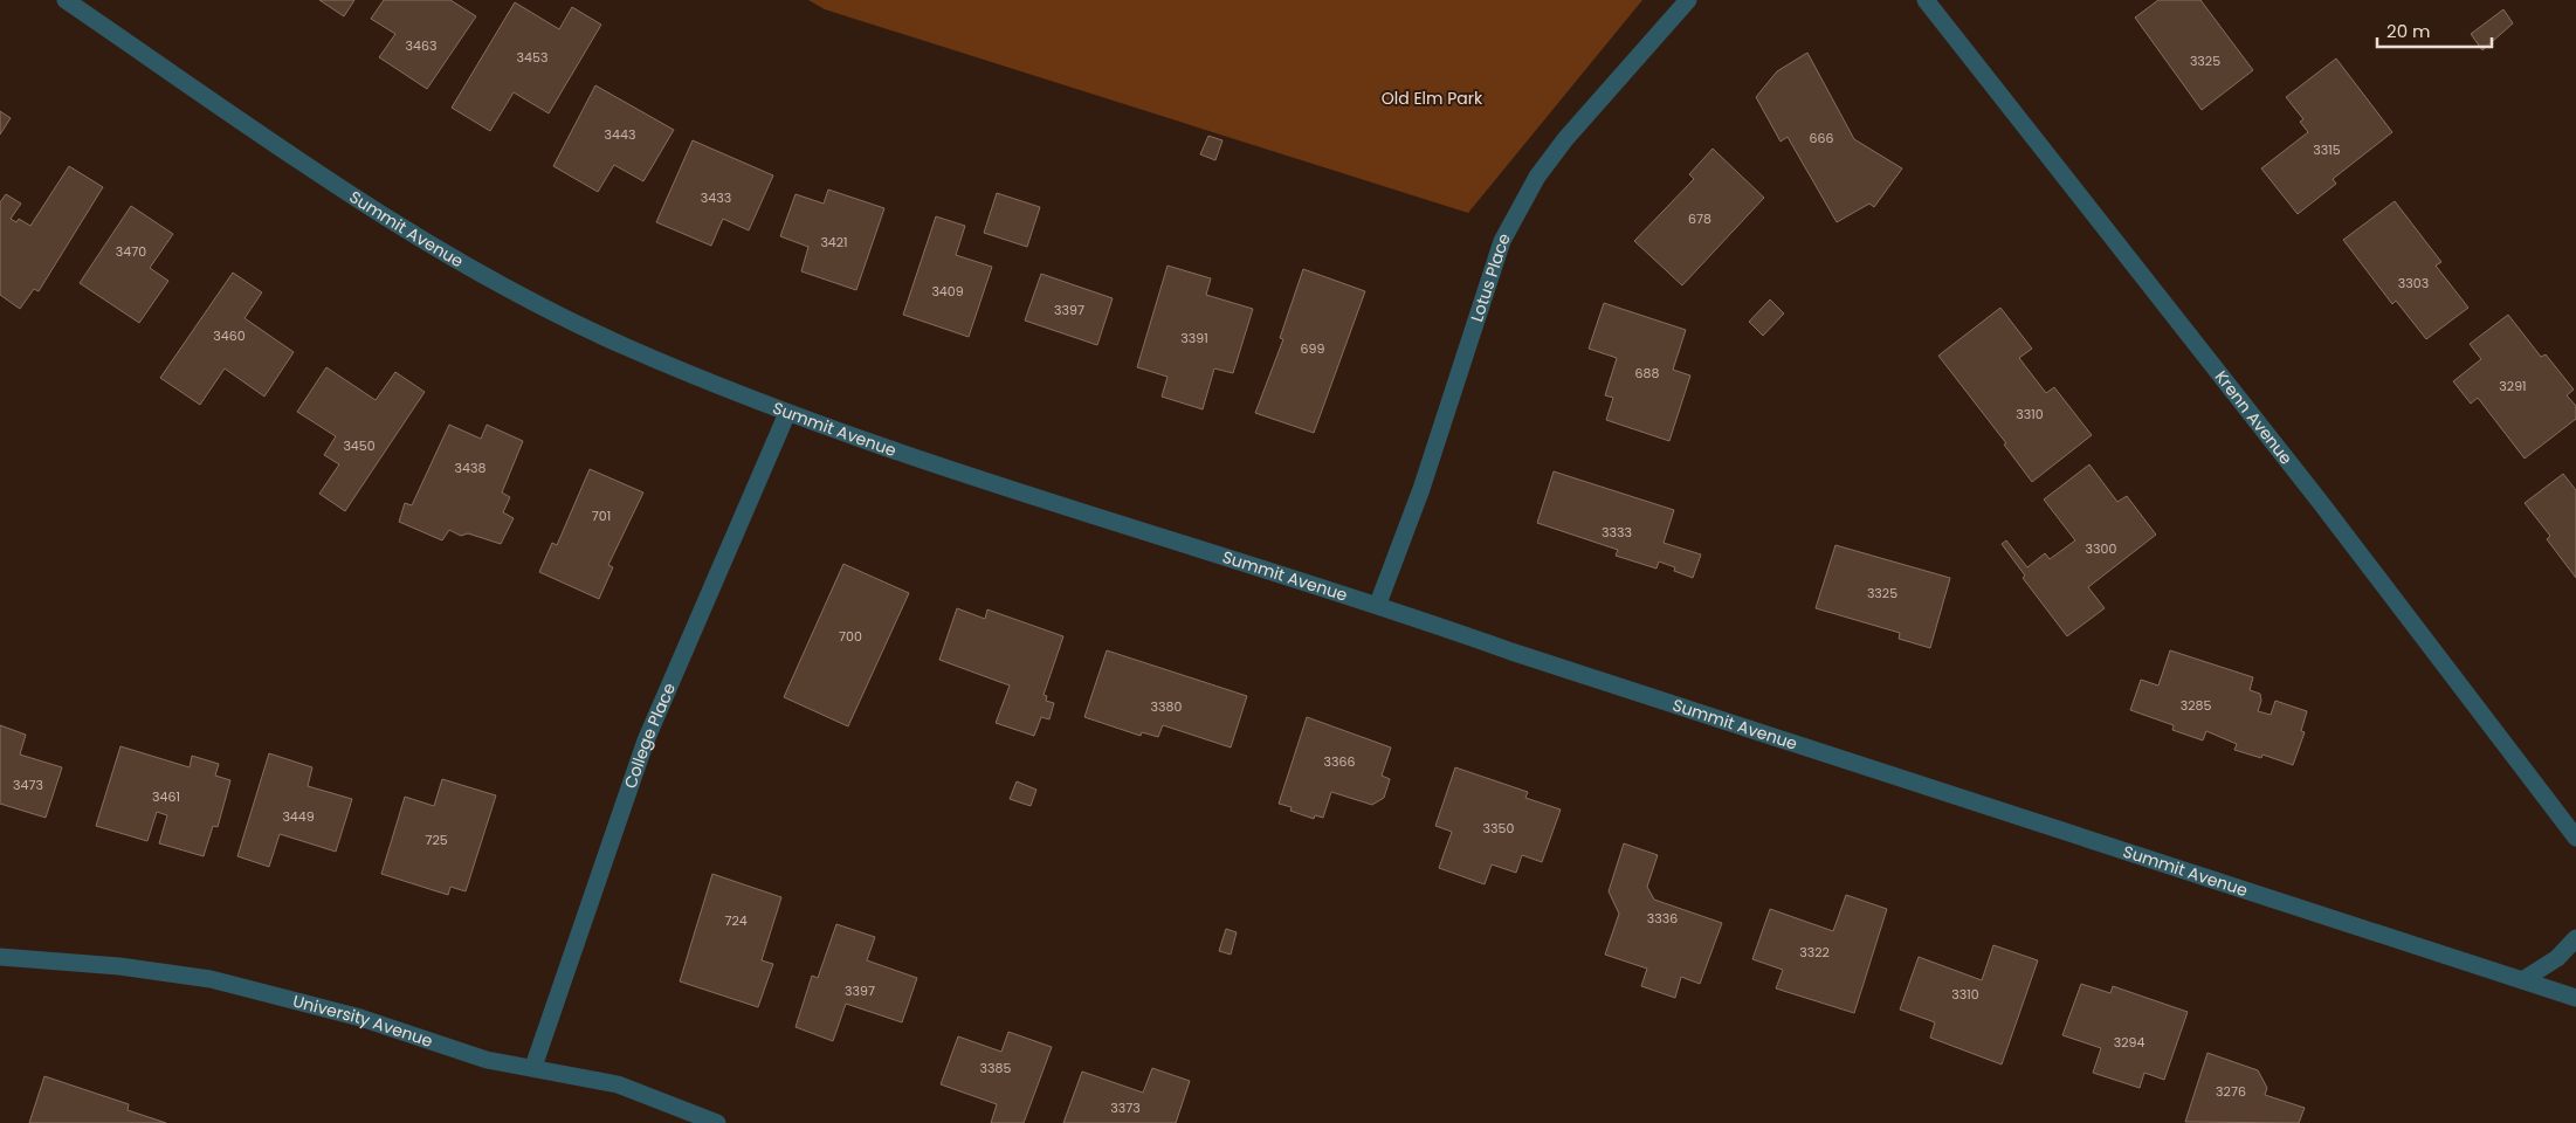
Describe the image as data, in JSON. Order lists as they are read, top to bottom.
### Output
{
  "streets": {
    "street": [
      "Summit Avenue",
      "Lotus Place",
      "Krenn Avenue",
      "College Place",
      "University Avenue"
    ]
  },
  "crossings": [
    ["Summit Avenue", "Lotus Place"],
    ["Summit Avenue", "College Place"],
    ["College Place", "University Avenue"]
  ],
  "parks": ["Old Elm Park"],
  "house_numbers": [
    "3463",
    "3453",
    "3325",
    "3443",
    "666",
    "3315",
    "3433",
    "678",
    "3421",
    "3470",
    "3303",
    "3409",
    "3397",
    "3460",
    "3391",
    "699",
    "688",
    "3291",
    "3310",
    "3450",
    "3438",
    "701",
    "3333",
    "3300",
    "3325",
    "700",
    "3285",
    "3380",
    "3366",
    "3473",
    "3461",
    "3449",
    "3350",
    "725",
    "3336",
    "724",
    "3322",
    "3397",
    "3310",
    "3294",
    "3385",
    "3276",
    "3373"
  ],
  "scale_bar": "20 m"
}
